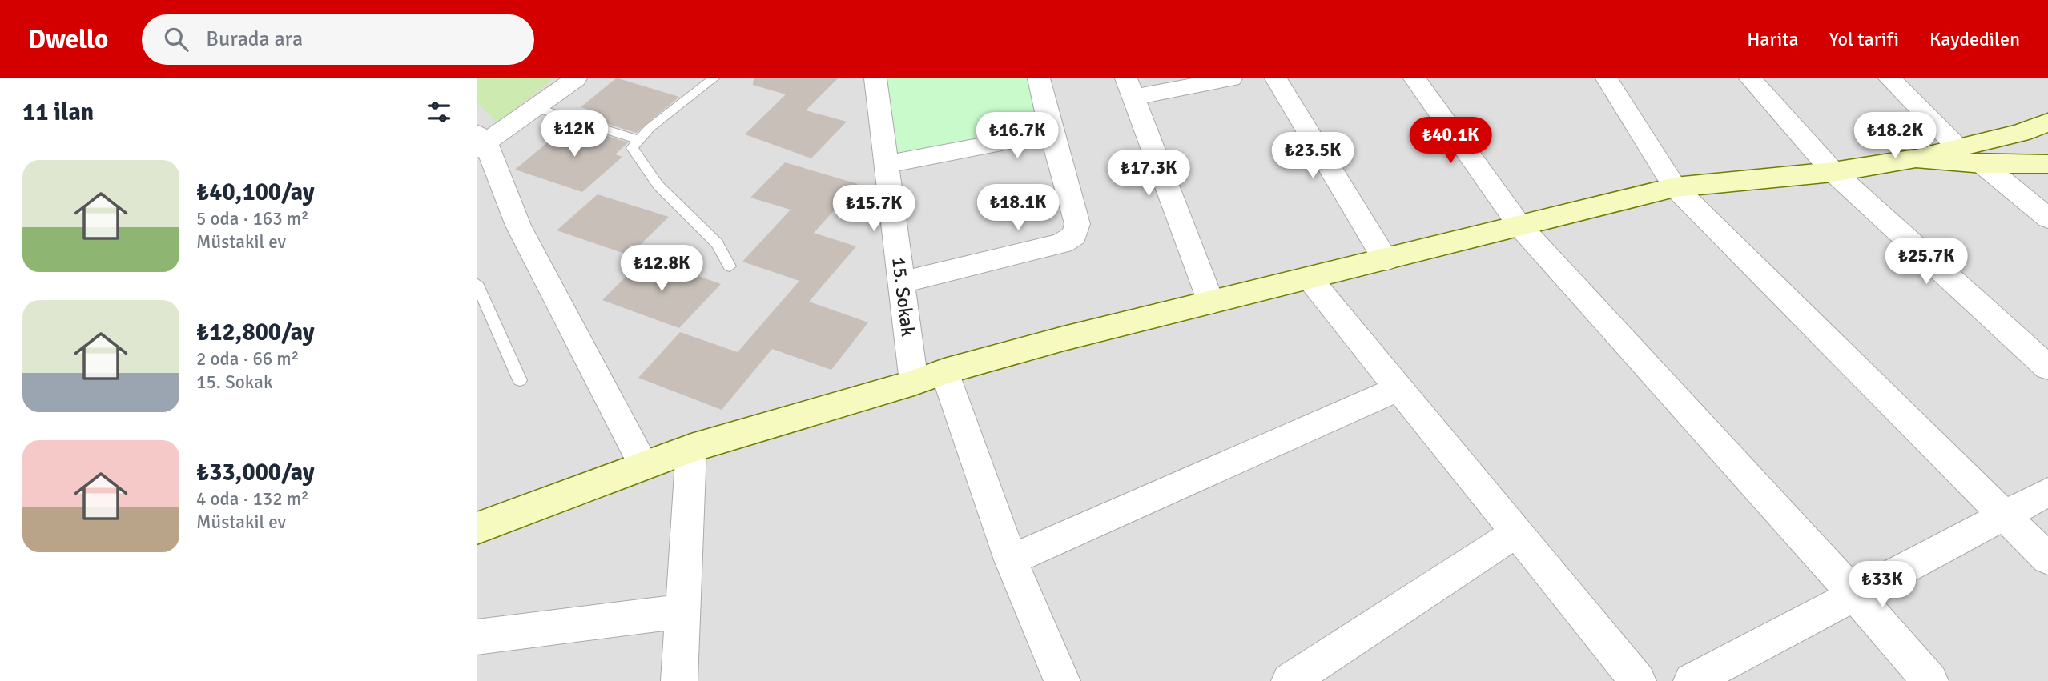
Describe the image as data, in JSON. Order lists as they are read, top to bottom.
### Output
{
  "streets": {
    "street": ["15. Sokak"]
  },
  "page": {
    "header": "Dwello",
    "search": "Burada ara",
    "nav": ["Harita", "Yol tarifi", "Kaydedilen"],
    "heading": "11 ilan",
    "price": [
      "₺12K",
      "₺16.7K",
      "₺18.2K",
      "₺40.1K",
      "₺23.5K",
      "₺17.3K",
      "₺18.1K",
      "₺15.7K",
      "₺25.7K",
      "₺12.8K",
      "₺33K"
    ],
    "list": [
      {
        "name": "₺40,100/ay",
        "note": "5 oda · 163 m² · Müstakil ev"
      },
      {
        "name": "₺12,800/ay",
        "note": "2 oda · 66 m² · 15. Sokak"
      },
      {
        "name": "₺33,000/ay",
        "note": "4 oda · 132 m² · Müstakil ev"
      }
    ]
  }
}
